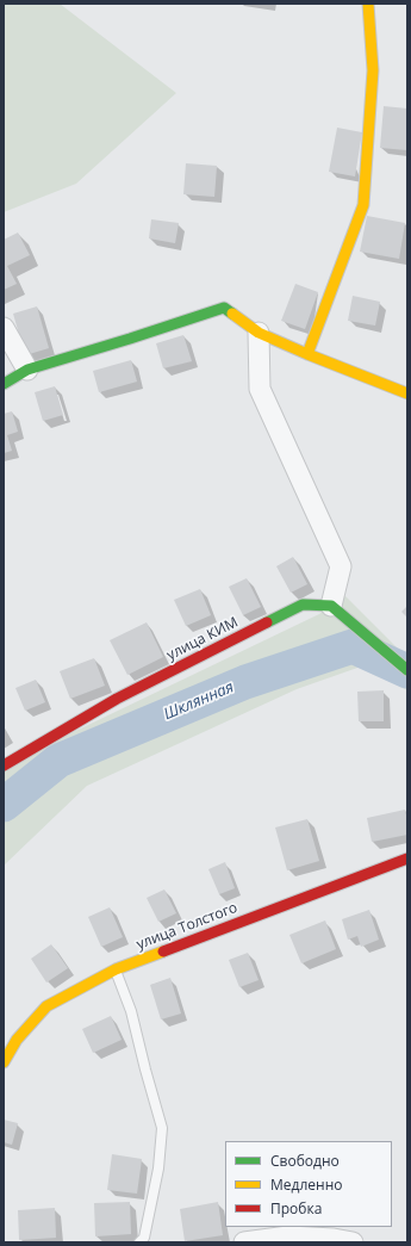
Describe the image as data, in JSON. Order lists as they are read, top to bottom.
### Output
{
  "streets": {
    "street": ["улица КИМ", "улица Толстого"]
  },
  "water": ["Шклянная"],
  "legend": ["Свободно", "Медленно", "Пробка"]
}
